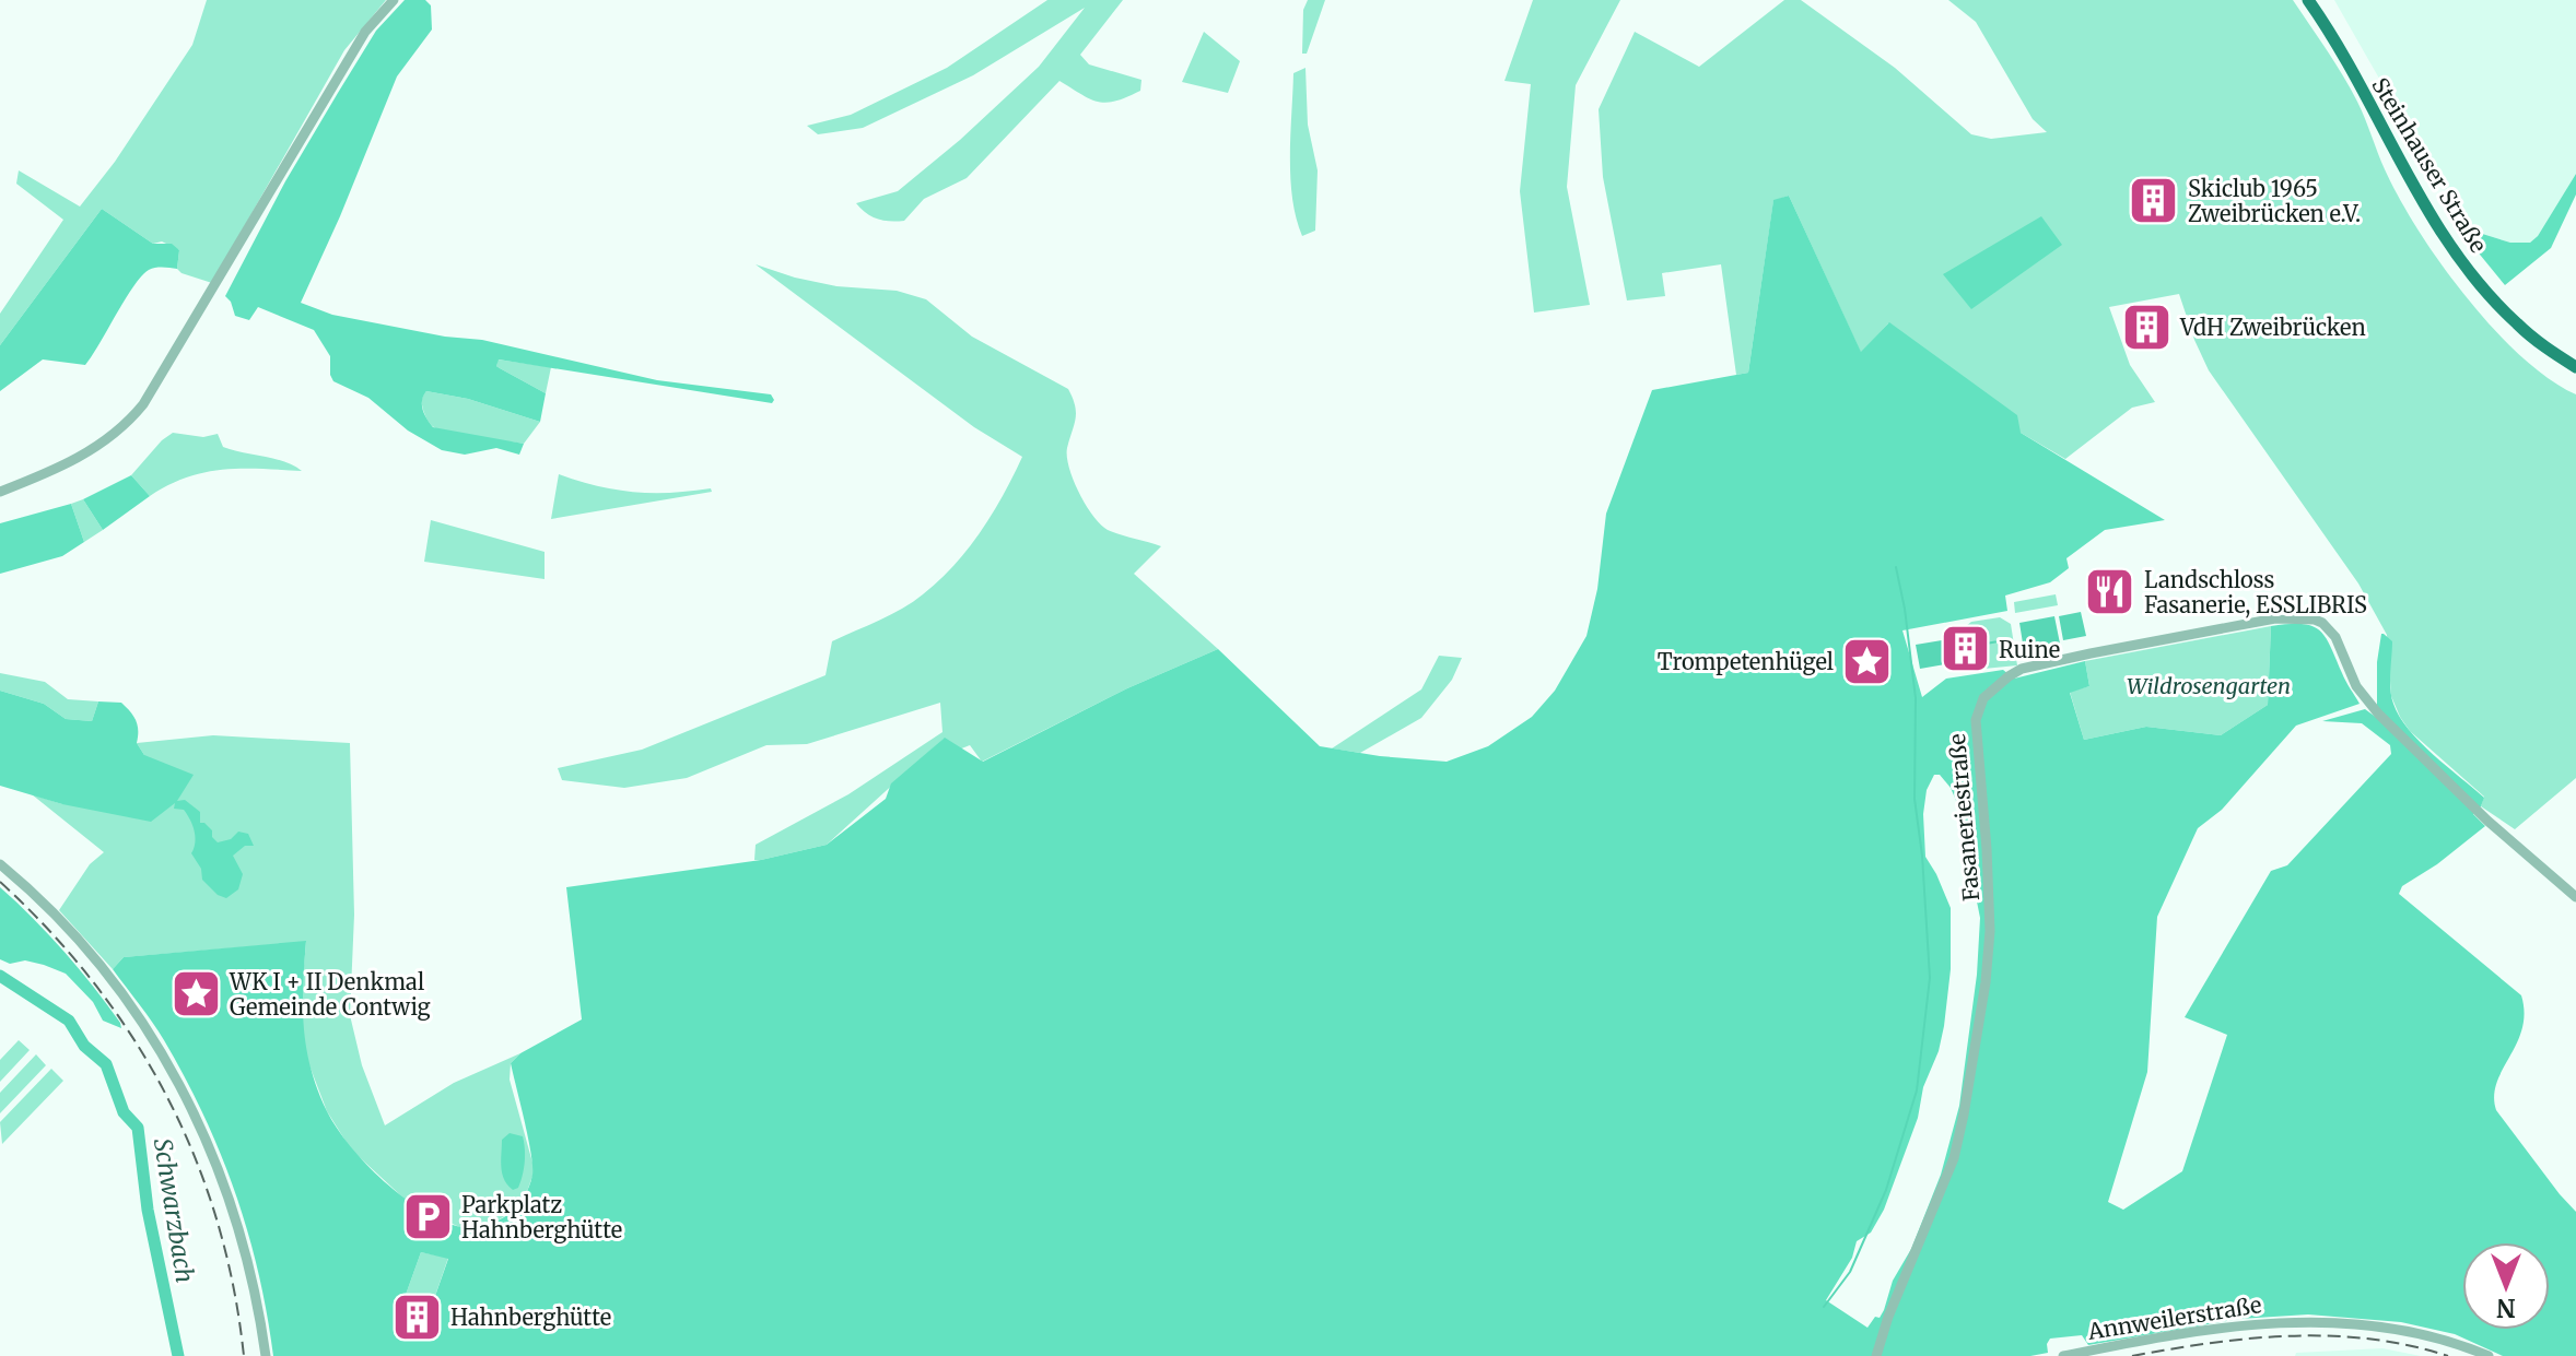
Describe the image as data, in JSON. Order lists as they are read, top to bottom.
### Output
{
  "streets": {
    "main road": ["Steinhauser Straße"],
    "street": ["Fasaneriestraße", "Annweilerstraße"]
  },
  "water": ["Schwarzbach"],
  "parks": ["Wildrosengarten"],
  "places": {
    "building": [
      "Skiclub 1965 Zweibrücken e.V.",
      "VdH Zweibrücken",
      "Ruine",
      "Hahnberghütte"
    ],
    "restaurant": ["Landschloss Fasanerie, ESSLIBRIS"],
    "place": ["Trompetenhügel", "WK I + II Denkmal Gemeinde Contwig"],
    "parking": ["Parkplatz Hahnberghütte"]
  },
  "north": "bottom"
}
